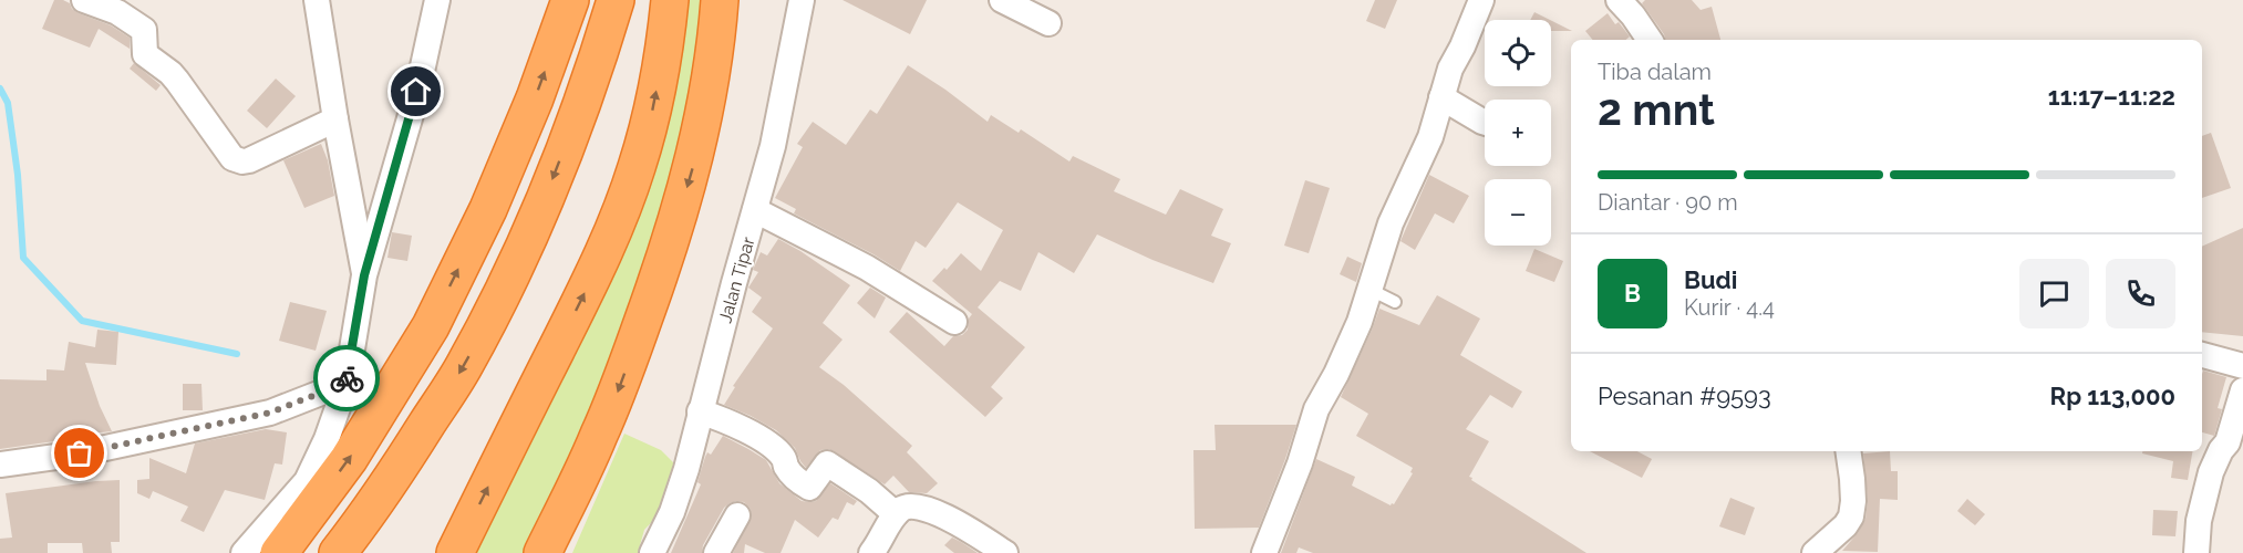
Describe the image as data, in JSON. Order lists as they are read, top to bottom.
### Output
{
  "streets": {
    "street": ["Jalan Tipar"]
  },
  "page": {
    "map_buttons": ["+", "−"],
    "heading": ["2 mnt", "Tiba dalam", "11:17–11:22"],
    "panel": [
      "Budi",
      "Kurir · 4.4",
      "Pesanan #9593",
      "Rp 113,000"
    ],
    "bar": "Diantar · 90 m",
    "round": "B"
  }
}
